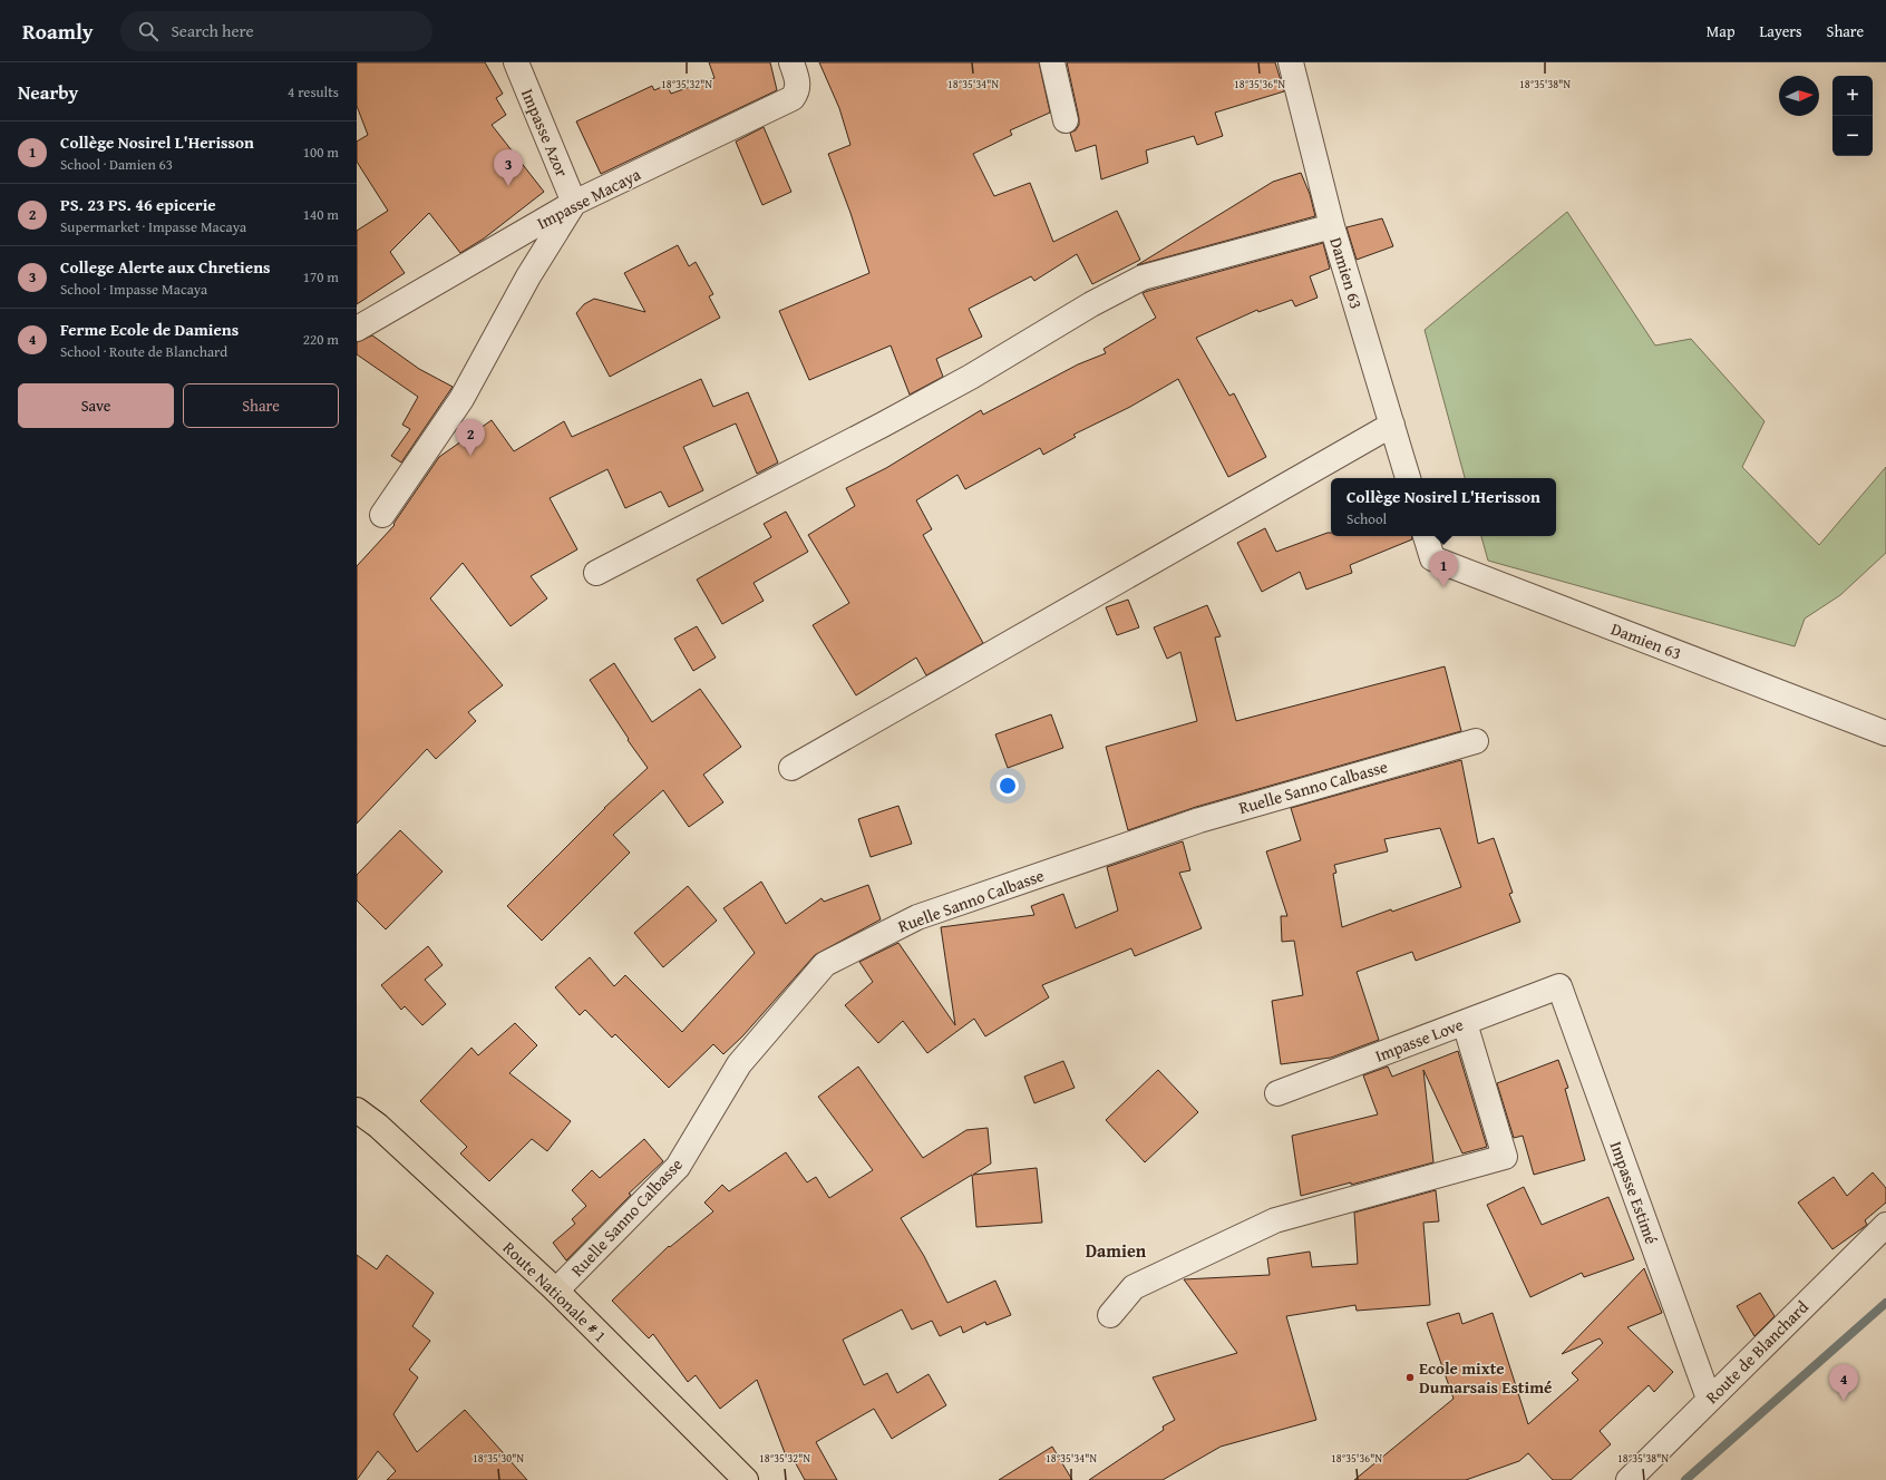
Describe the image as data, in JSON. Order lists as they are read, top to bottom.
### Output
{
  "streets": {
    "main road": ["Route Nationale # 1"],
    "street": [
      "Impasse Azor",
      "Impasse Macaya",
      "Damien 63",
      "Ruelle Sanno Calbasse",
      "Impasse Love",
      "Impasse Estimé",
      "Route de Blanchard"
    ]
  },
  "crossings": [
    ["Impasse Azor", "Impasse Macaya"],
    ["Ruelle Sanno Calbasse", "Route Nationale # 1"],
    ["Impasse Love", "Impasse Estimé"],
    ["Impasse Estimé", "Route de Blanchard"]
  ],
  "districts": ["Damien"],
  "places": ["Ecole mixte Dumarsais Estimé"],
  "north": "right",
  "page": {
    "header": "Roamly",
    "search": "Search here",
    "nav": ["Map", "Layers", "Share"],
    "heading": ["Nearby", "4 results"],
    "map_buttons": ["+", "−"],
    "list": [
      {
        "mark": "1",
        "name": "Collège Nosirel L'Herisson",
        "note": "School · Damien 63",
        "value": "100 m"
      },
      {
        "mark": "2",
        "name": "PS. 23 PS. 46 epicerie",
        "note": "Supermarket · Impasse Macaya",
        "value": "140 m"
      },
      {
        "mark": "3",
        "name": "College Alerte aux Chretiens",
        "note": "School · Impasse Macaya",
        "value": "170 m"
      },
      {
        "mark": "4",
        "name": "Ferme Ecole de Damiens",
        "note": "School · Route de Blanchard",
        "value": "220 m"
      }
    ],
    "pins": [
      "3",
      "2",
      "1",
      "4"
    ],
    "buttons": ["Save", "Share"],
    "popup": ["Collège Nosirel L'Herisson", "School"]
  },
  "coordinates": [
    "18°35'32\"N",
    "18°35'34\"N",
    "18°35'36\"N",
    "18°35'38\"N",
    "18°35'30\"N"
  ]
}
